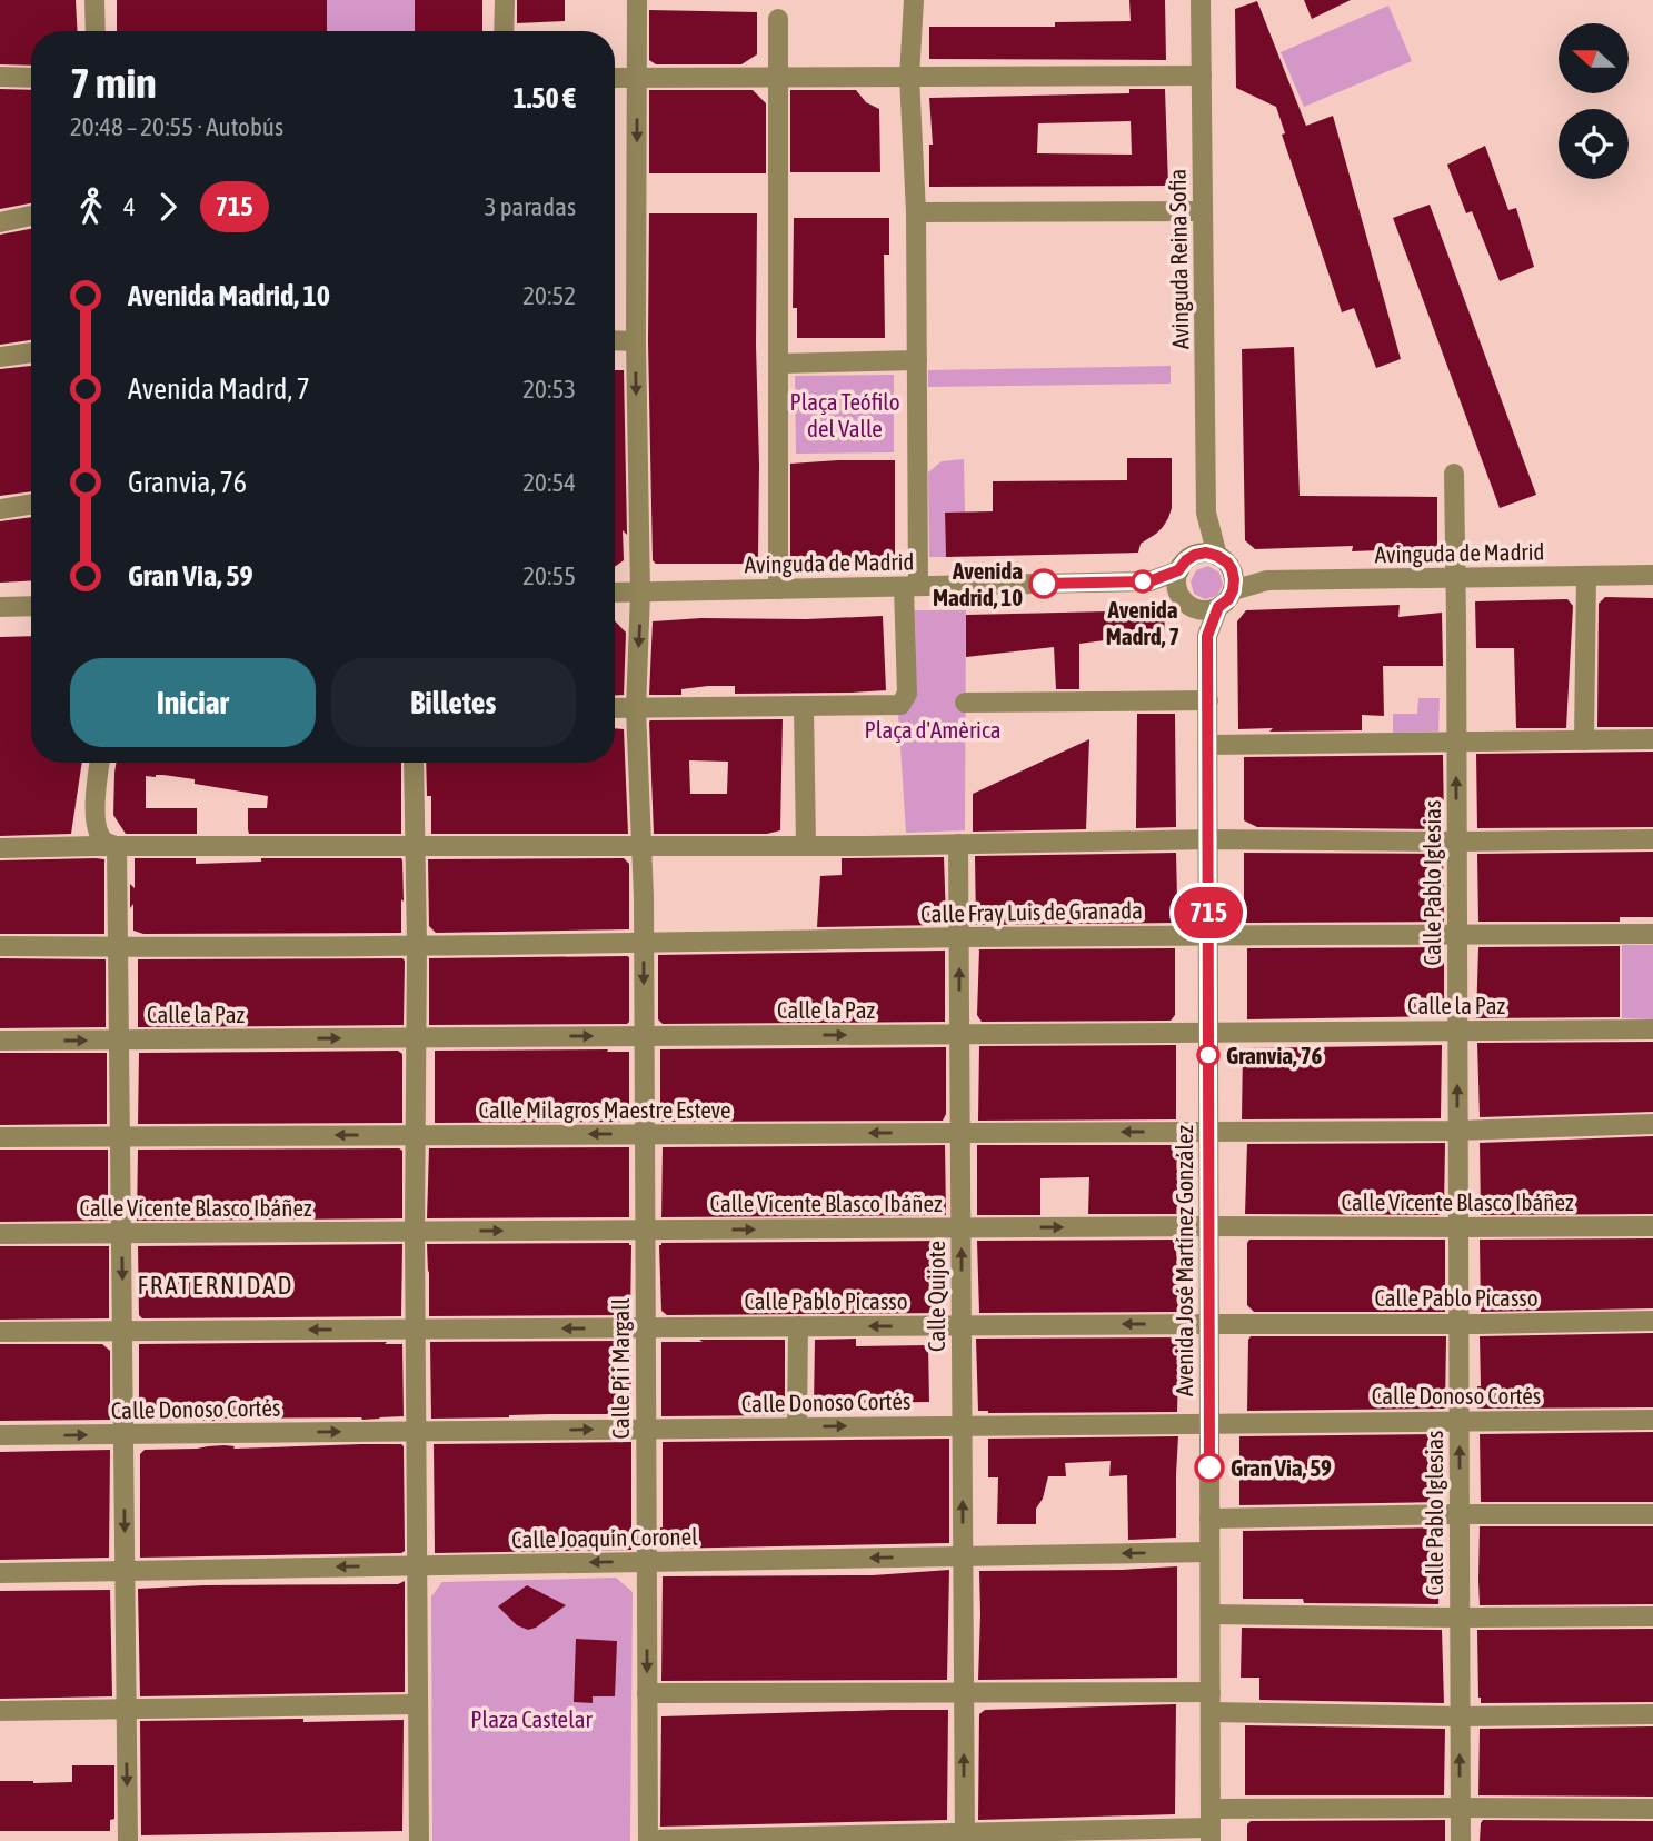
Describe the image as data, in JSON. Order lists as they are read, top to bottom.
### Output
{
  "streets": {
    "street": [
      "Avinguda Reina Sofia",
      "Avinguda de Madrid",
      "Calle Pablo Iglesias",
      "Calle Fray Luis de Granada",
      "Calle la Paz",
      "Calle Milagros Maestre Esteve",
      "Calle Vicente Blasco Ibáñez",
      "Avenida José Martínez González",
      "Calle Quijote",
      "Calle Pablo Picasso",
      "Calle Pi i Margall",
      "Calle Donoso Cortés",
      "Calle Joaquín Coronel"
    ]
  },
  "crossings": [
    ["Avinguda Reina Sofia", "Avinguda de Madrid"],
    ["Avinguda de Madrid", "Calle Pablo Iglesias"],
    ["Avinguda de Madrid", "Calle Pi i Margall"],
    ["Calle Pablo Iglesias", "Calle Fray Luis de Granada"],
    ["Calle Pablo Iglesias", "Calle la Paz"],
    ["Calle Pablo Iglesias", "Calle Milagros Maestre Esteve"],
    ["Calle Pablo Iglesias", "Calle Vicente Blasco Ibáñez"],
    ["Calle Pablo Iglesias", "Calle Pablo Picasso"],
    ["Calle Pablo Iglesias", "Calle Donoso Cortés"],
    ["Calle Fray Luis de Granada", "Avenida José Martínez González"],
    ["Calle Fray Luis de Granada", "Calle Quijote"],
    ["Calle Fray Luis de Granada", "Calle Pi i Margall"],
    ["Calle la Paz", "Avenida José Martínez González"],
    ["Calle la Paz", "Calle Quijote"],
    ["Calle la Paz", "Calle Pi i Margall"],
    ["Calle Milagros Maestre Esteve", "Avenida José Martínez González"],
    ["Calle Milagros Maestre Esteve", "Calle Quijote"],
    ["Calle Milagros Maestre Esteve", "Calle Pi i Margall"],
    ["Calle Vicente Blasco Ibáñez", "Avenida José Martínez González"],
    ["Calle Vicente Blasco Ibáñez", "Calle Quijote"],
    ["Calle Vicente Blasco Ibáñez", "Calle Pi i Margall"],
    ["Avenida José Martínez González", "Calle Pablo Picasso"],
    ["Avenida José Martínez González", "Calle Donoso Cortés"],
    ["Avenida José Martínez González", "Calle Joaquín Coronel"],
    ["Calle Quijote", "Calle Pablo Picasso"],
    ["Calle Quijote", "Calle Donoso Cortés"],
    ["Calle Quijote", "Calle Joaquín Coronel"],
    ["Calle Pablo Picasso", "Calle Pi i Margall"],
    ["Calle Pi i Margall", "Calle Donoso Cortés"],
    ["Calle Pi i Margall", "Calle Joaquín Coronel"]
  ],
  "one_way": [
    "Calle la Paz",
    "Calle Milagros Maestre Esteve",
    "Calle Vicente Blasco Ibáñez",
    "Calle Quijote",
    "Calle Pablo Picasso",
    "Calle Donoso Cortés"
  ],
  "districts": ["FRATERNIDAD"],
  "parks": ["Plaça Teófilo del Valle", "Plaça d'Amèrica", "Plaza Castelar"],
  "places": [
    "Avenida Madrd, 7",
    "Avenida Madrid, 10",
    "Granvia, 76",
    "Gran Via, 59"
  ],
  "lines": ["bus line 715"],
  "north": "left",
  "page": {
    "on_map": "715",
    "heading": ["7 min", "20:48 – 20:55 · Autobús", "1.50 €"],
    "legs": ["4", "715", "3 paradas"],
    "list": [
      {
        "name": "Avenida Madrid, 10",
        "value": "20:52"
      },
      {
        "name": "Avenida Madrd, 7",
        "value": "20:53"
      },
      {
        "name": "Granvia, 76",
        "value": "20:54"
      },
      {
        "name": "Gran Via, 59",
        "value": "20:55"
      }
    ],
    "buttons": ["Iniciar", "Billetes"]
  }
}
